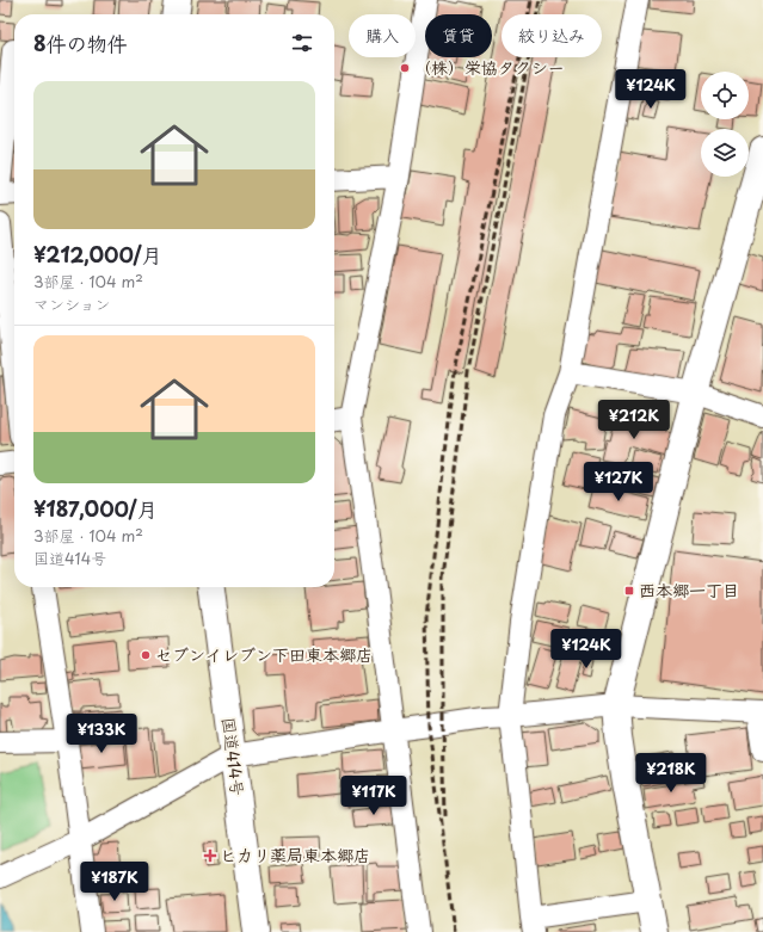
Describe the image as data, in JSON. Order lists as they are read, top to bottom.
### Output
{
  "streets": {
    "main road": ["国道414号"]
  },
  "places": {
    "other": ["（株）栄協タクシー", "セブンイレブン下田東本郷店"],
    "transit": ["西本郷一丁目"],
    "health": ["ヒカリ薬局東本郷店"]
  },
  "page": {
    "chip": ["購入", "賃貸", "絞り込み"],
    "heading": "8件の物件",
    "price": [
      "¥124K",
      "¥212K",
      "¥127K",
      "¥124K",
      "¥133K",
      "¥218K",
      "¥117K",
      "¥187K"
    ],
    "list": [
      {
        "name": "¥212,000/月",
        "note": "3部屋 · 104 m² · マンション"
      },
      {
        "name": "¥187,000/月",
        "note": "3部屋 · 104 m² · 国道414号"
      }
    ]
  }
}
